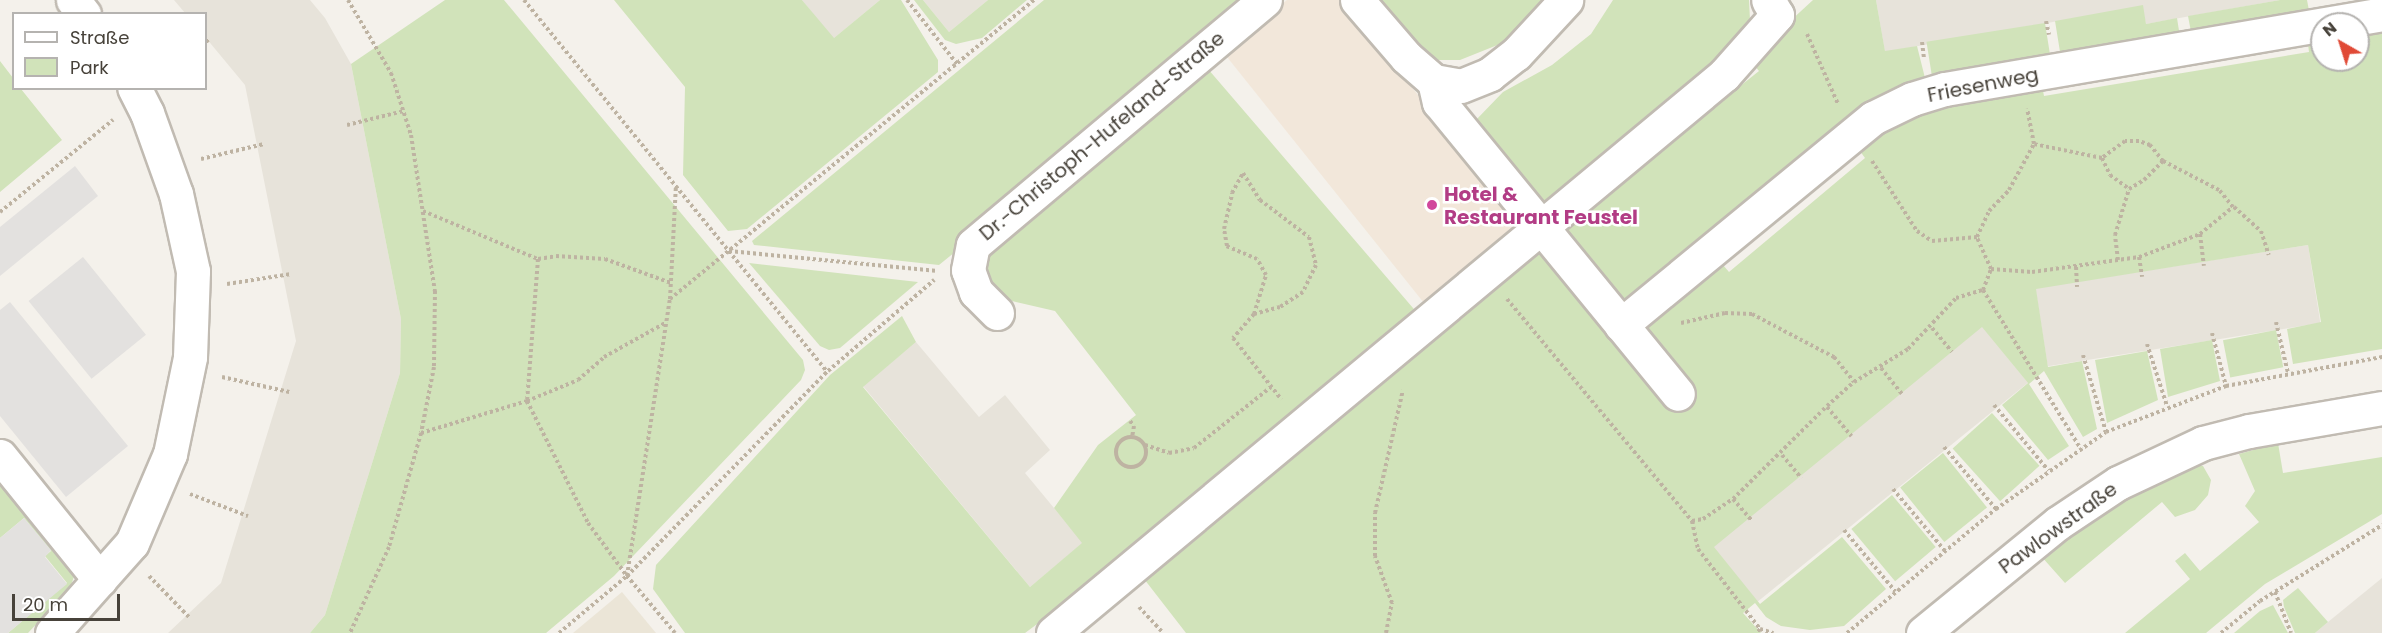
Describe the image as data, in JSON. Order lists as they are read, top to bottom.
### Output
{
  "streets": {
    "street": ["Friesenweg", "Dr.-Christoph-Hufeland-Straße", "Pawlowstraße"]
  },
  "places": ["Hotel & Restaurant Feustel"],
  "legend": ["Straße", "Park"],
  "scale_bar": "20 m",
  "north": "top left"
}
